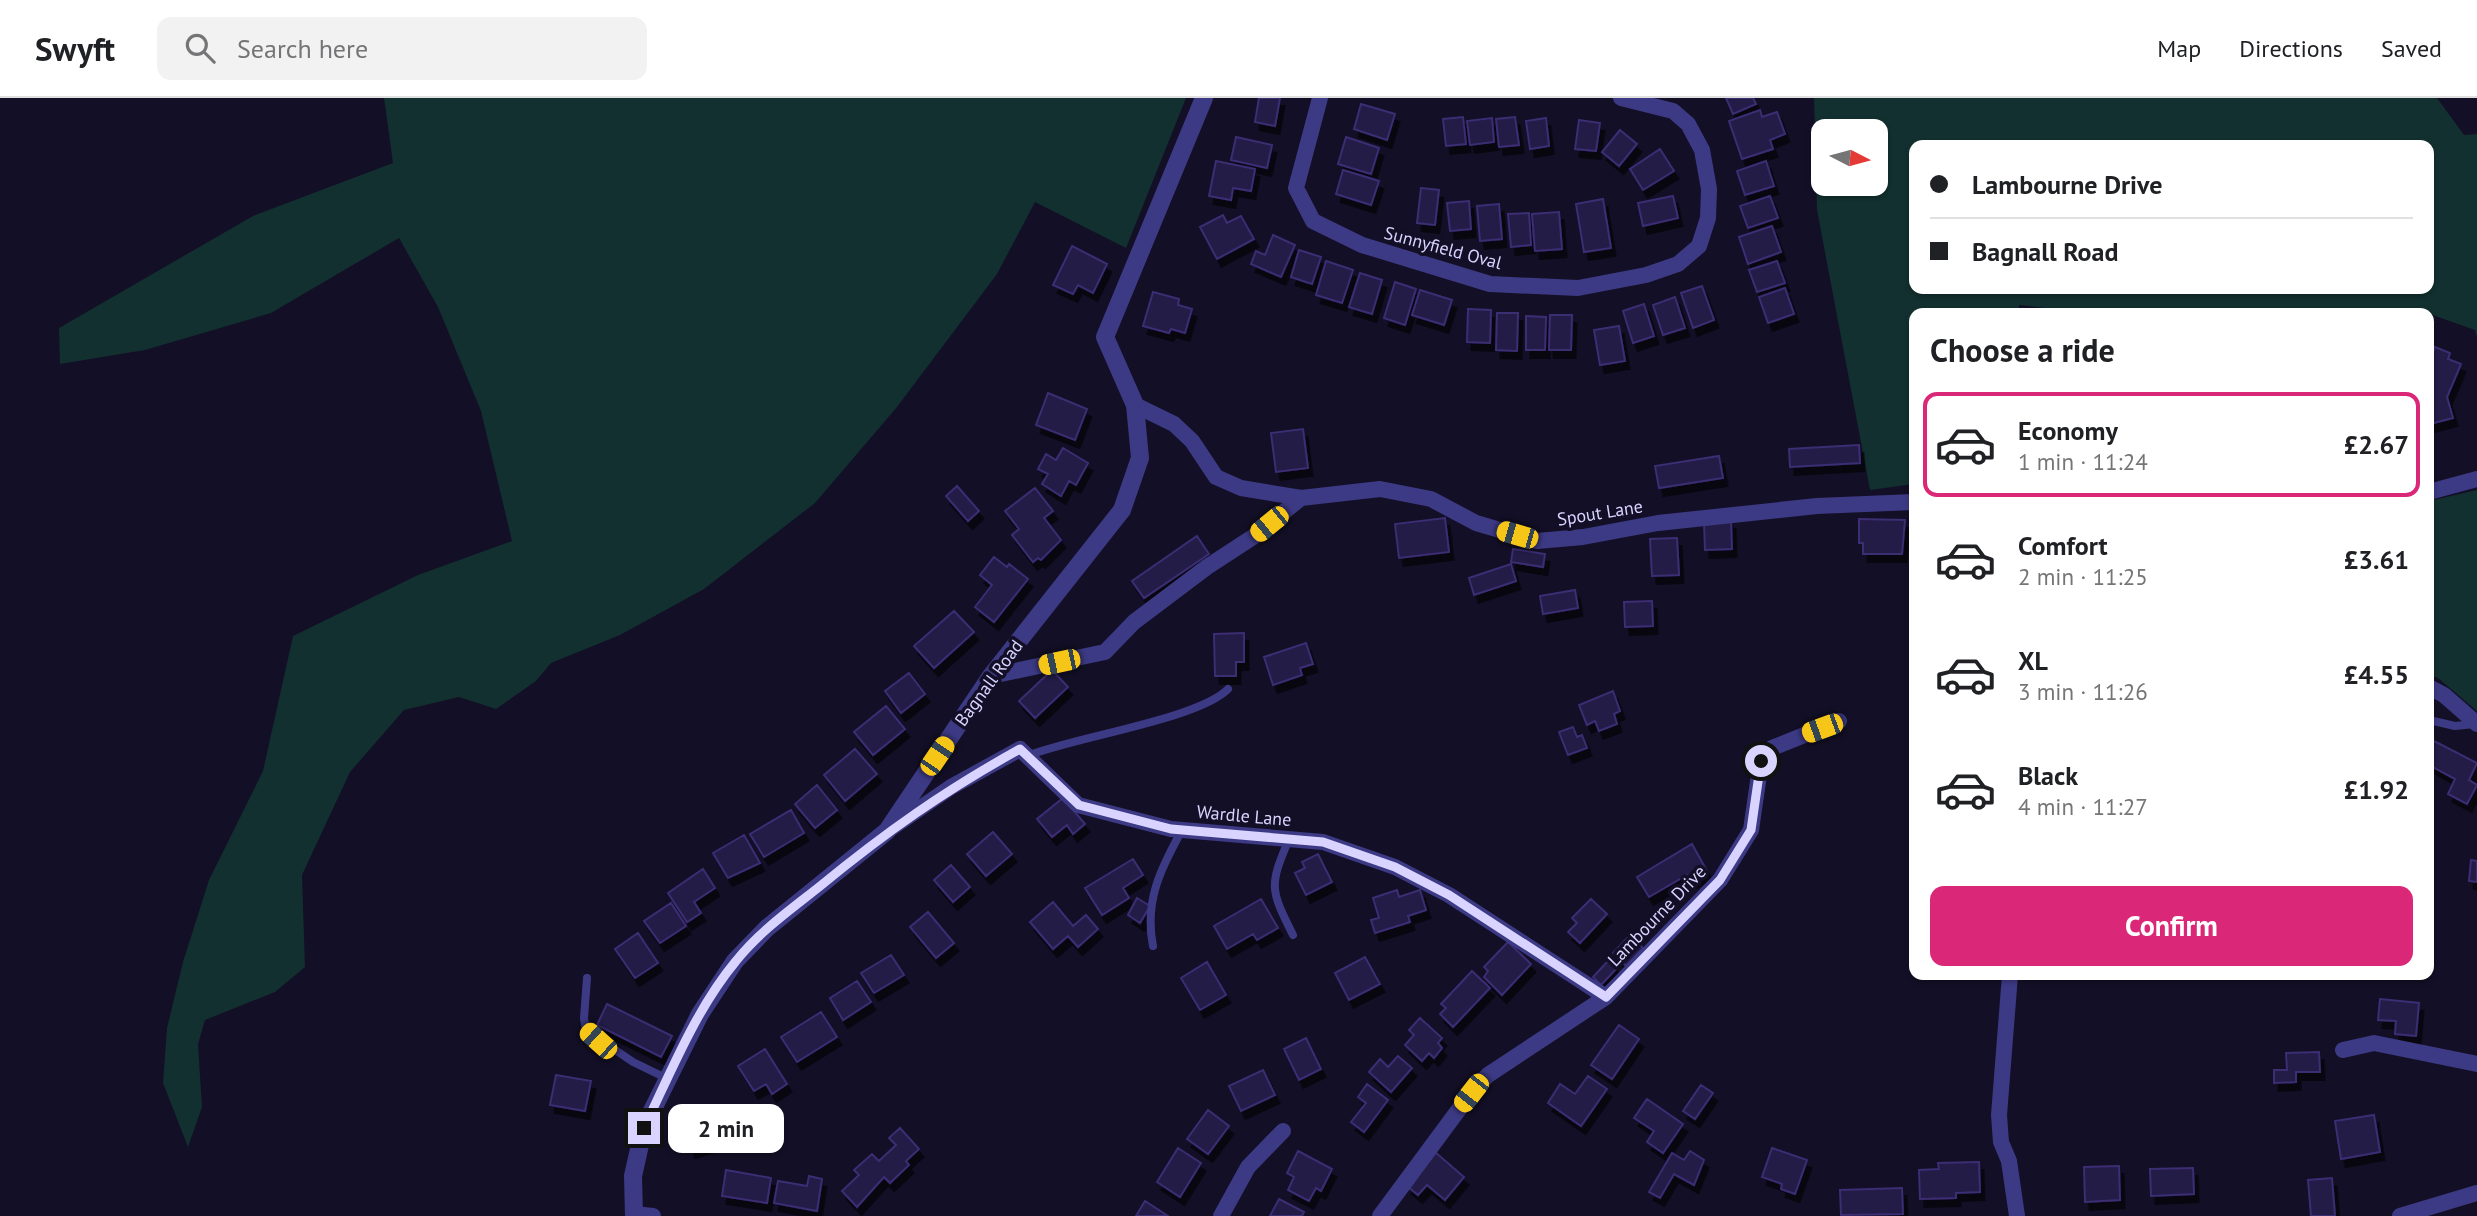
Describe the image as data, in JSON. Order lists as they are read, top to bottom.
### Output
{
  "streets": {
    "street": [
      "Sunnyfield Oval",
      "Spout Lane",
      "Bagnall Road",
      "Wardle Lane",
      "Lambourne Drive"
    ]
  },
  "crossings": [
    ["Spout Lane", "Bagnall Road"],
    ["Wardle Lane", "Lambourne Drive"]
  ],
  "north": "right",
  "page": {
    "header": "Swyft",
    "search": "Search here",
    "nav": ["Map", "Directions", "Saved"],
    "banner": ["Lambourne Drive", "Bagnall Road"],
    "heading": "Choose a ride",
    "list": [
      {
        "name": "Economy",
        "note": "1 min · 11:24",
        "value": "£2.67"
      },
      {
        "name": "Comfort",
        "note": "2 min · 11:25",
        "value": "£3.61"
      },
      {
        "name": "XL",
        "note": "3 min · 11:26",
        "value": "£4.55"
      },
      {
        "name": "Black",
        "note": "4 min · 11:27",
        "value": "£1.92"
      }
    ],
    "buttons": "Confirm",
    "bubble": "2 min"
  }
}
